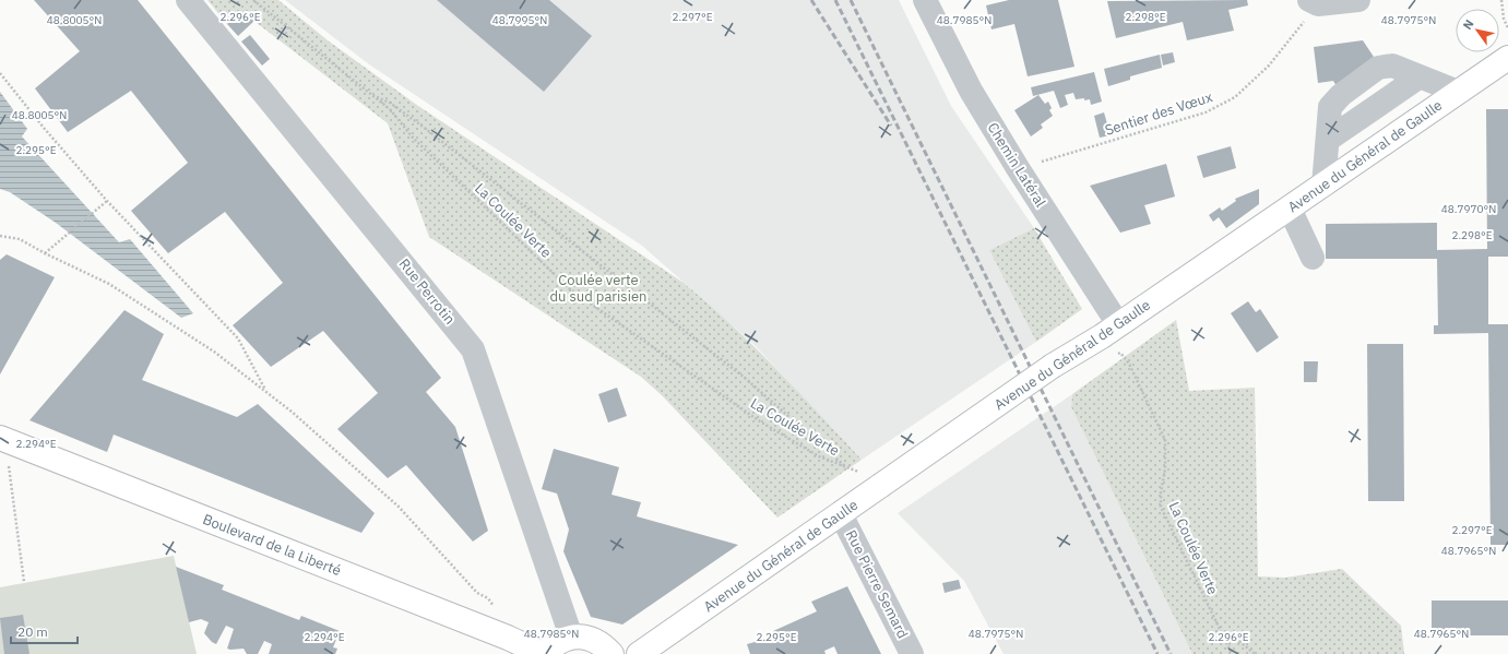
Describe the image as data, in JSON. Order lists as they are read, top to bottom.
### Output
{
  "streets": {
    "main road": ["Avenue du Général de Gaulle", "Boulevard de la Liberté"],
    "street": ["Chemin Latéral", "Rue Perrotin", "Rue Pierre Semard"],
    "path": ["Sentier des Vœux", "La Coulée Verte"]
  },
  "crossings": [
    ["Sentier des Vœux", "Chemin Latéral"],
    ["Avenue du Général de Gaulle", "Chemin Latéral"],
    ["Avenue du Général de Gaulle", "La Coulée Verte"],
    ["Avenue du Général de Gaulle", "Rue Pierre Semard"]
  ],
  "parks": ["Coulée verte du sud parisien"],
  "scale_bar": "20 m",
  "north": "top left",
  "coordinates": [
    "2.298°E",
    "2.296°E",
    "2.297°E",
    "48.7975°N",
    "48.8005°N",
    "48.7995°N",
    "48.7985°N",
    "2.295°E",
    "48.7970°N",
    "2.294°E",
    "48.7965°N"
  ]
}
